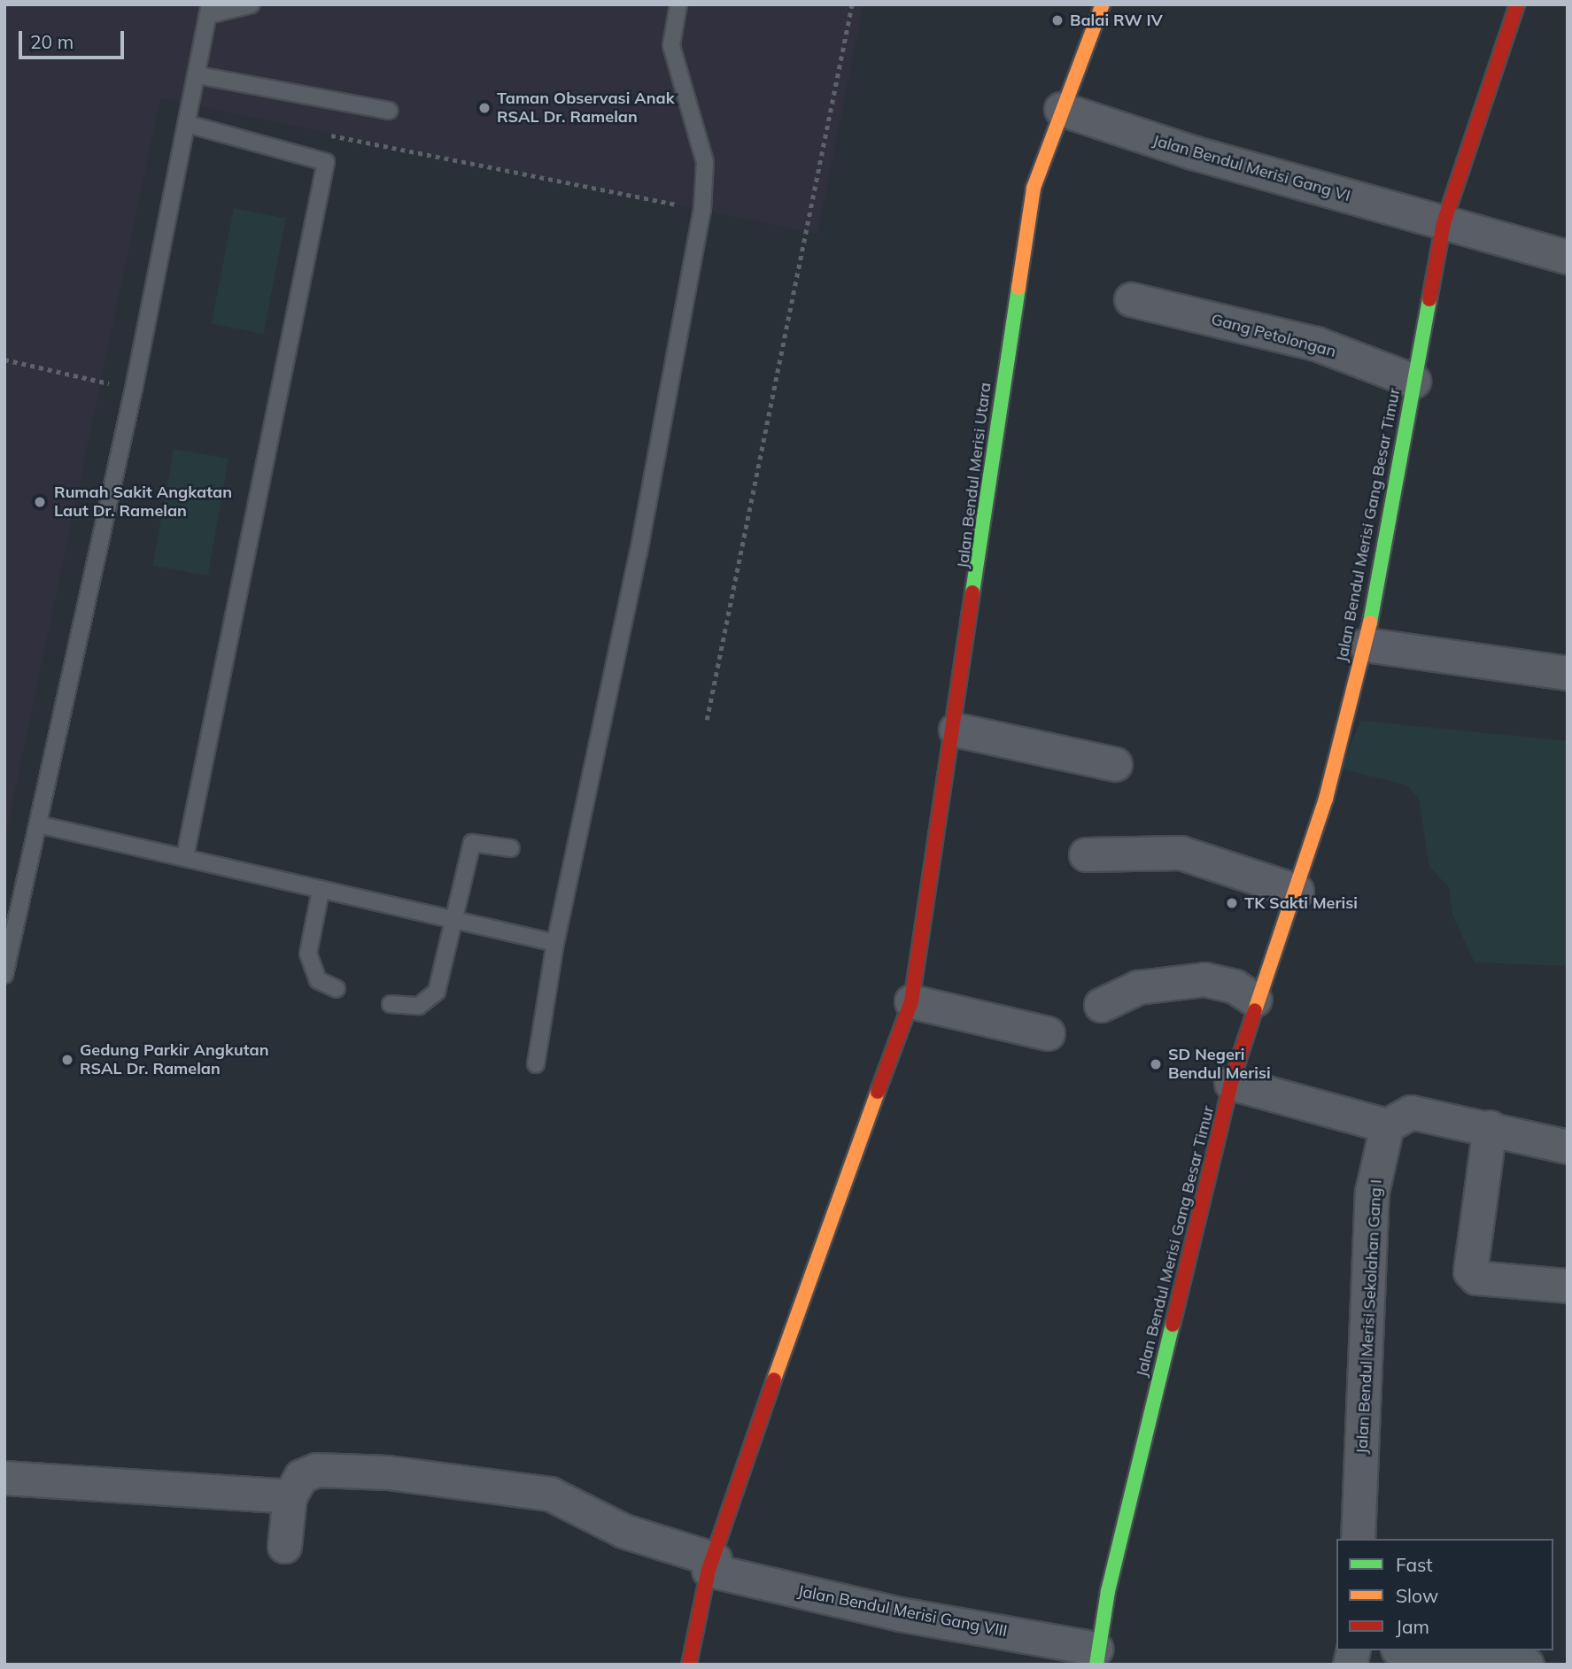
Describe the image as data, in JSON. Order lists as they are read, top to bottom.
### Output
{
  "streets": {
    "street": [
      "Jalan Bendul Merisi Gang VI",
      "Gang Petolongan",
      "Jalan Bendul Merisi Utara",
      "Jalan Bendul Merisi Gang Besar Timur",
      "Jalan Bendul Merisi Sekolahan Gang I",
      "Jalan Bendul Merisi Gang VIII"
    ]
  },
  "crossings": [
    ["Jalan Bendul Merisi Gang VI", "Jalan Bendul Merisi Utara"],
    ["Jalan Bendul Merisi Gang VI", "Jalan Bendul Merisi Gang Besar Timur"],
    ["Gang Petolongan", "Jalan Bendul Merisi Gang Besar Timur"],
    ["Jalan Bendul Merisi Utara", "Jalan Bendul Merisi Gang VIII"],
    ["Jalan Bendul Merisi Gang Besar Timur", "Jalan Bendul Merisi Gang VIII"]
  ],
  "places": [
    "Balai RW IV",
    "Taman Observasi Anak RSAL Dr. Ramelan",
    "Rumah Sakit Angkatan Laut Dr. Ramelan",
    "TK Sakti Merisi",
    "Gedung Parkir Angkutan RSAL Dr. Ramelan",
    "SD Negeri Bendul Merisi"
  ],
  "legend": ["Fast", "Slow", "Jam"],
  "scale_bar": "20 m"
}
